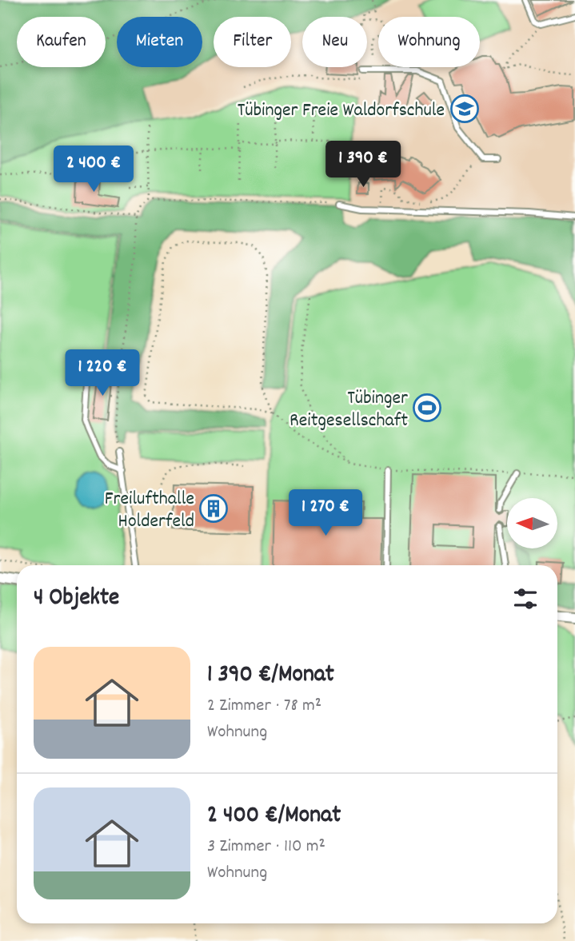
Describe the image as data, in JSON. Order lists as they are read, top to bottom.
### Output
{
  "places": {
    "school or university": ["Tübinger Freie Waldorfschule"],
    "sports": ["Tübinger Reitgesellschaft"],
    "building": ["Freilufthalle Holderfeld"]
  },
  "north": "left",
  "page": {
    "chip": [
      "Kaufen",
      "Mieten",
      "Filter",
      "Neu",
      "Wohnung"
    ],
    "price": [
      "1 390 €",
      "2 400 €",
      "1 220 €",
      "1 270 €"
    ],
    "heading": "4 Objekte",
    "list": [
      {
        "name": "1 390 €/Monat",
        "note": "2 Zimmer · 78 m² · Wohnung"
      },
      {
        "name": "2 400 €/Monat",
        "note": "3 Zimmer · 110 m² · Wohnung"
      }
    ]
  }
}
